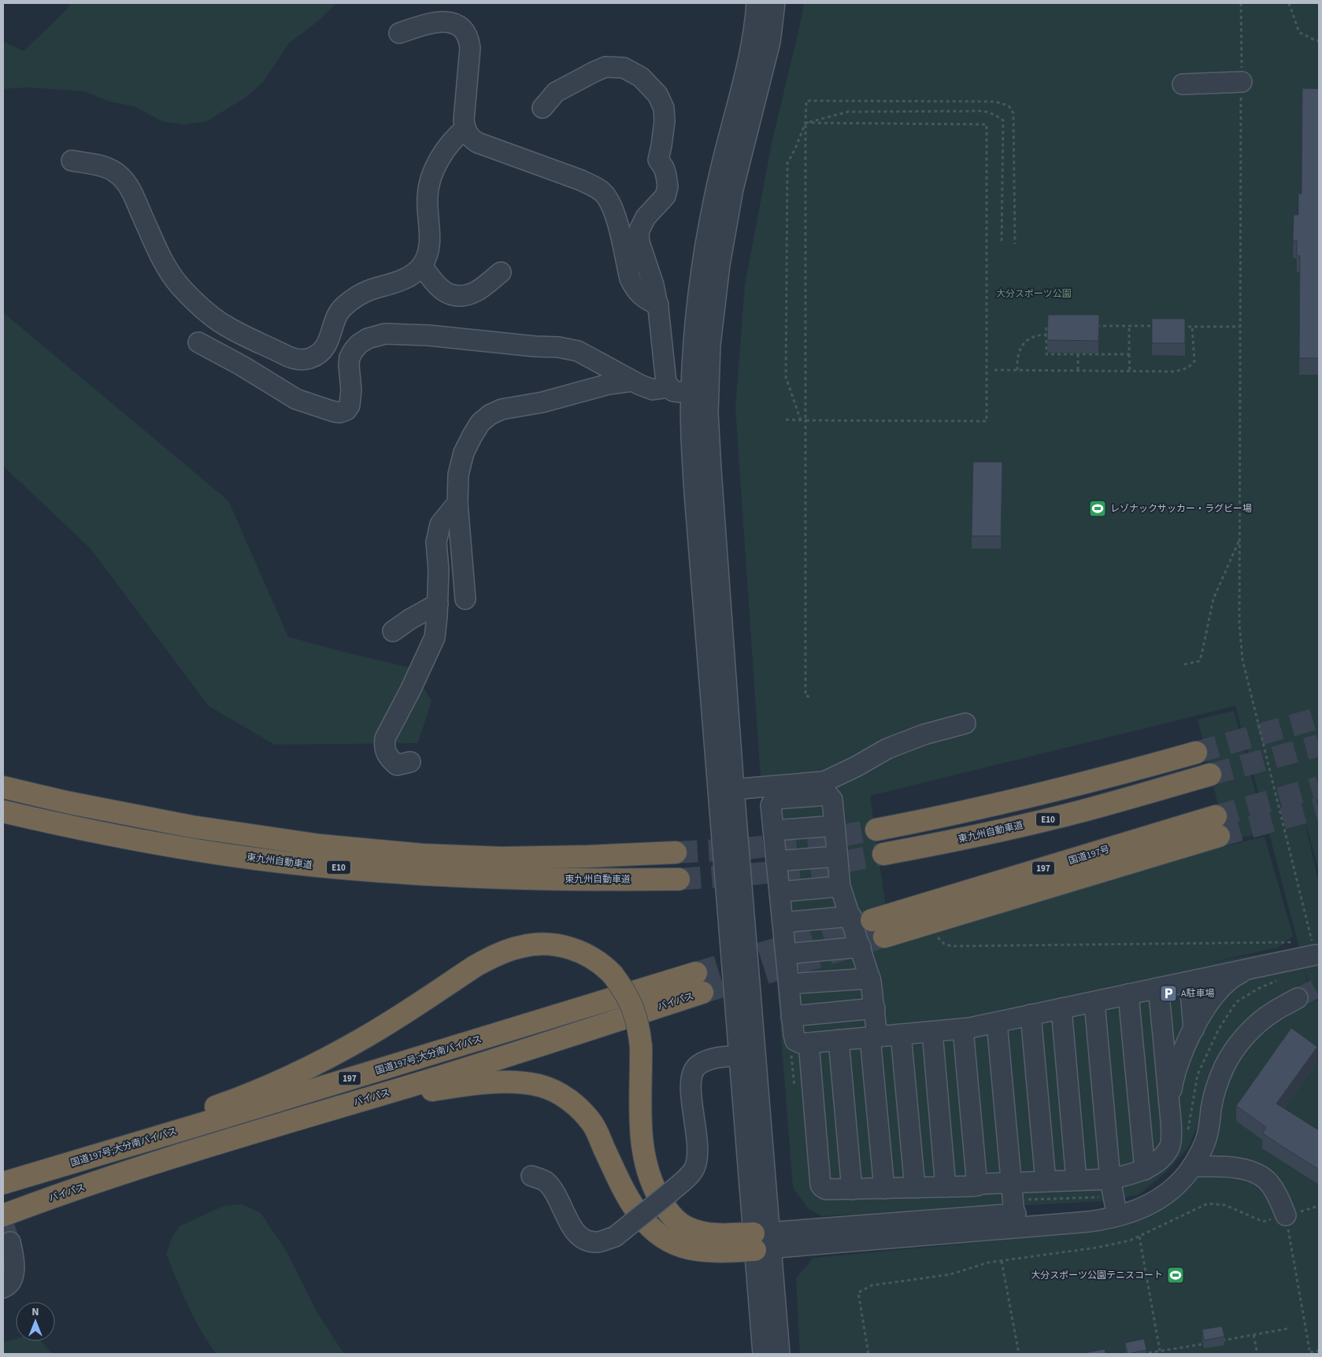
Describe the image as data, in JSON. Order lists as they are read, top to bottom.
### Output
{
  "streets": {
    "highway": [
      "E10",
      "東九州自動車道",
      "国道197号",
      "197",
      "バイパス",
      "国道197号;大分南バイパス"
    ]
  },
  "parks": ["大分スポーツ公園"],
  "places": {
    "sports": ["レゾナックサッカー・ラグビー場", "大分スポーツ公園テニスコート"],
    "parking": ["A駐車場"]
  },
  "north": "top"
}
